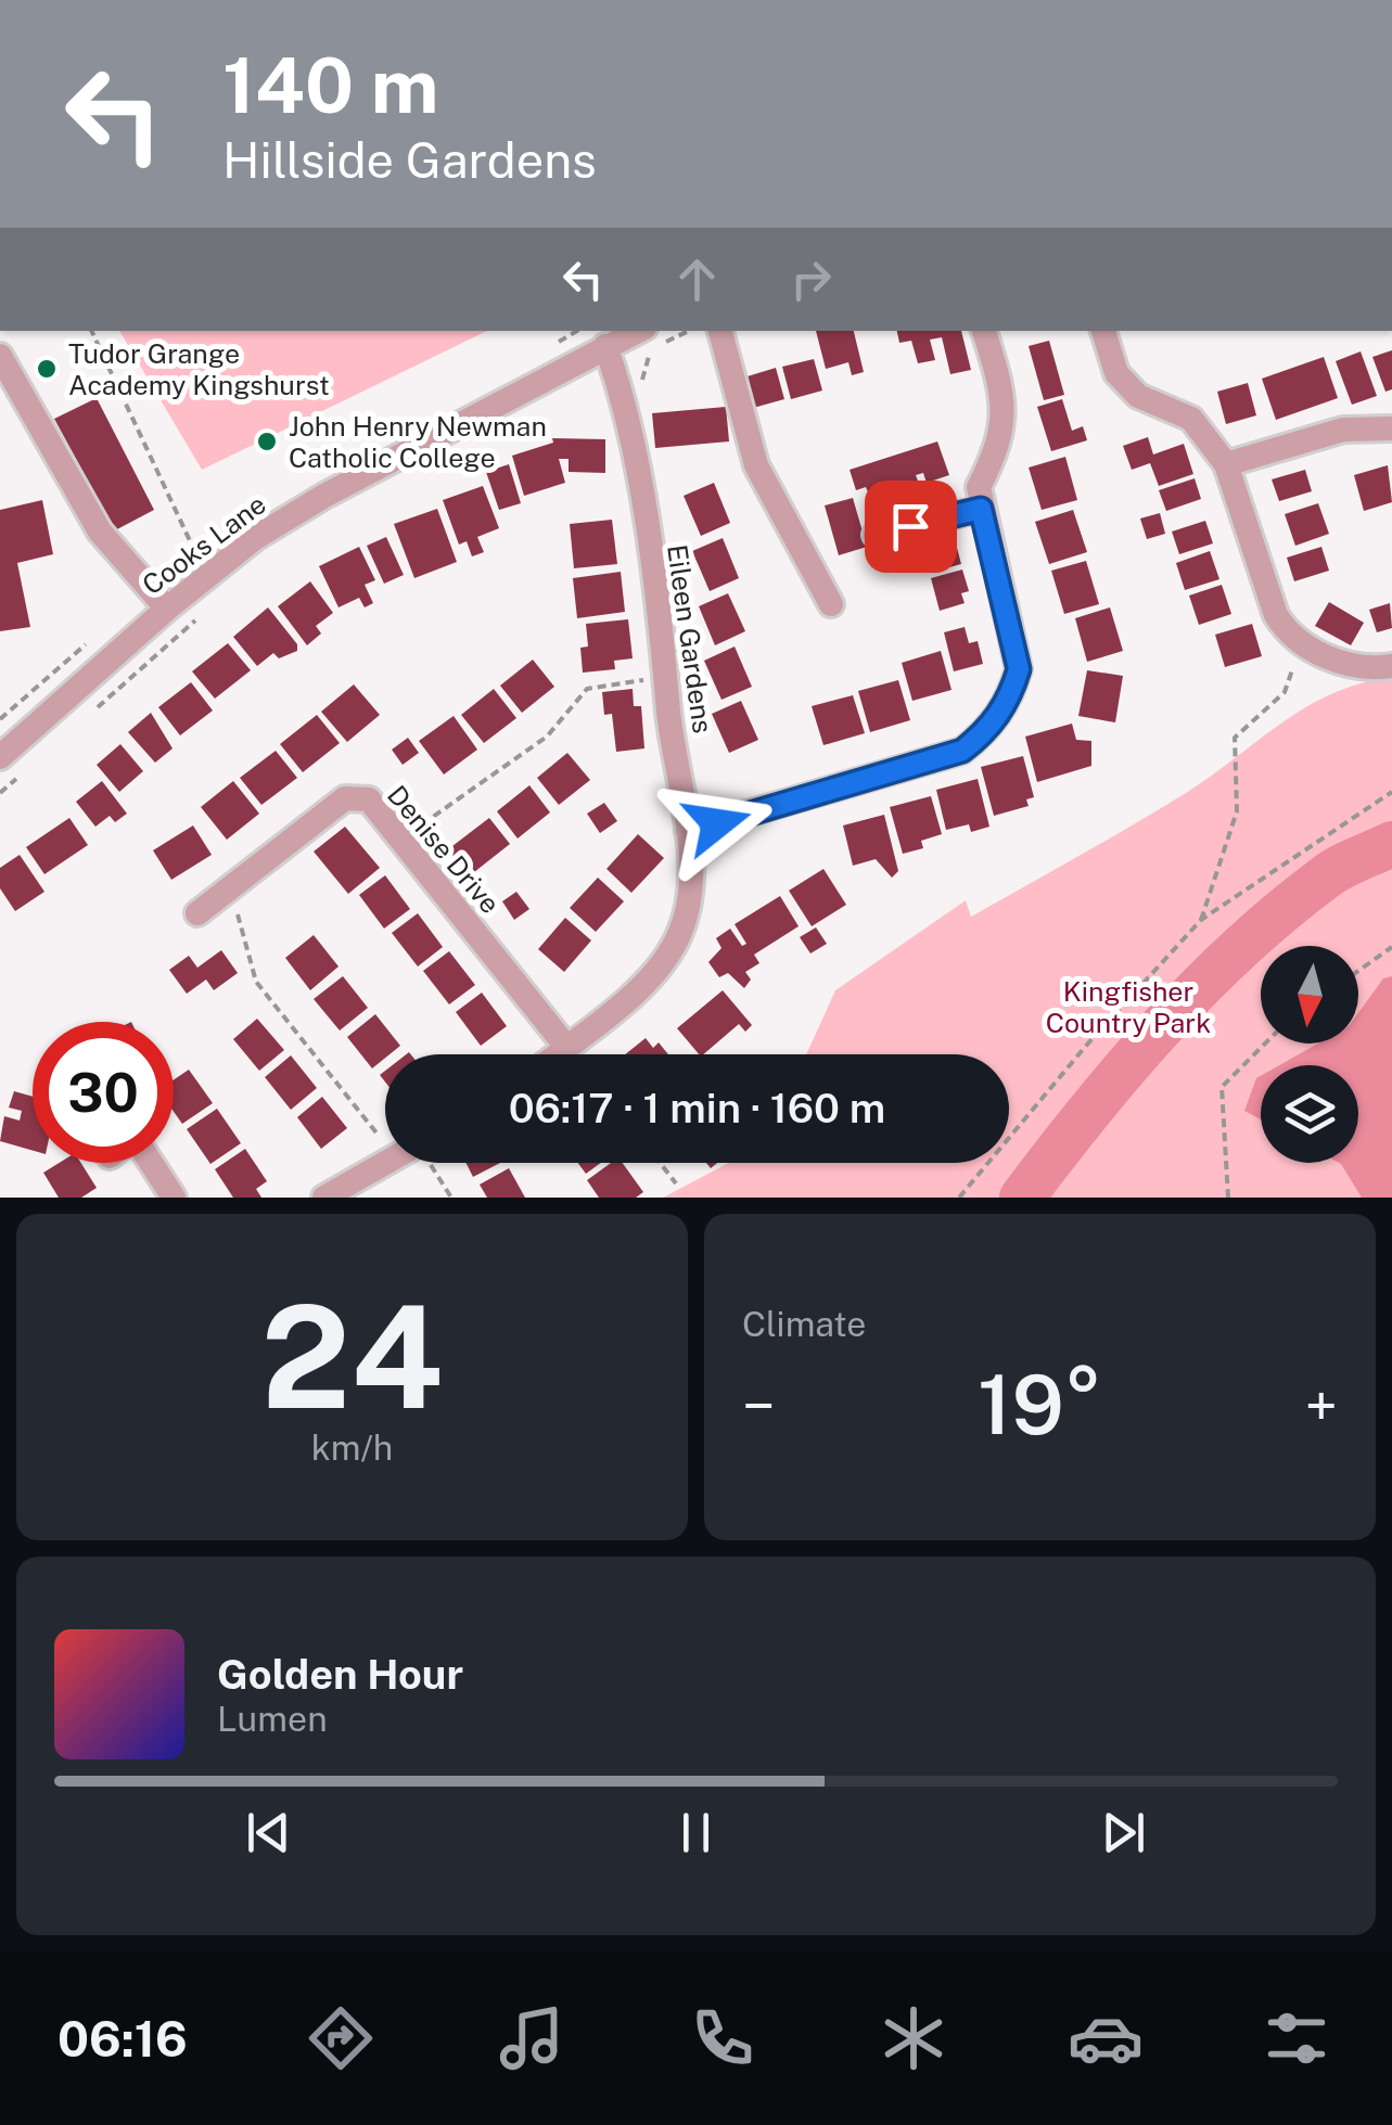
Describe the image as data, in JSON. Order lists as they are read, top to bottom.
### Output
{
  "streets": {
    "street": ["Cooks Lane", "Eileen Gardens", "Denise Drive"]
  },
  "crossings": [
    ["Cooks Lane", "Eileen Gardens"],
    ["Eileen Gardens", "Denise Drive"]
  ],
  "parks": ["Kingfisher Country Park"],
  "places": ["Tudor Grange Academy Kingshurst", "John Henry Newman Catholic College"],
  "north": "bottom",
  "page": {
    "turn": ["140 m", "Hillside Gardens"],
    "limit": "30",
    "trip": "06:17 · 1 min · 160 m",
    "tile": [
      ["24", "km/h"],
      "Climate"
    ],
    "heat": ["−", "19°", "+"],
    "song": ["Golden Hour", "Lumen"],
    "tabs": "06:16"
  }
}
